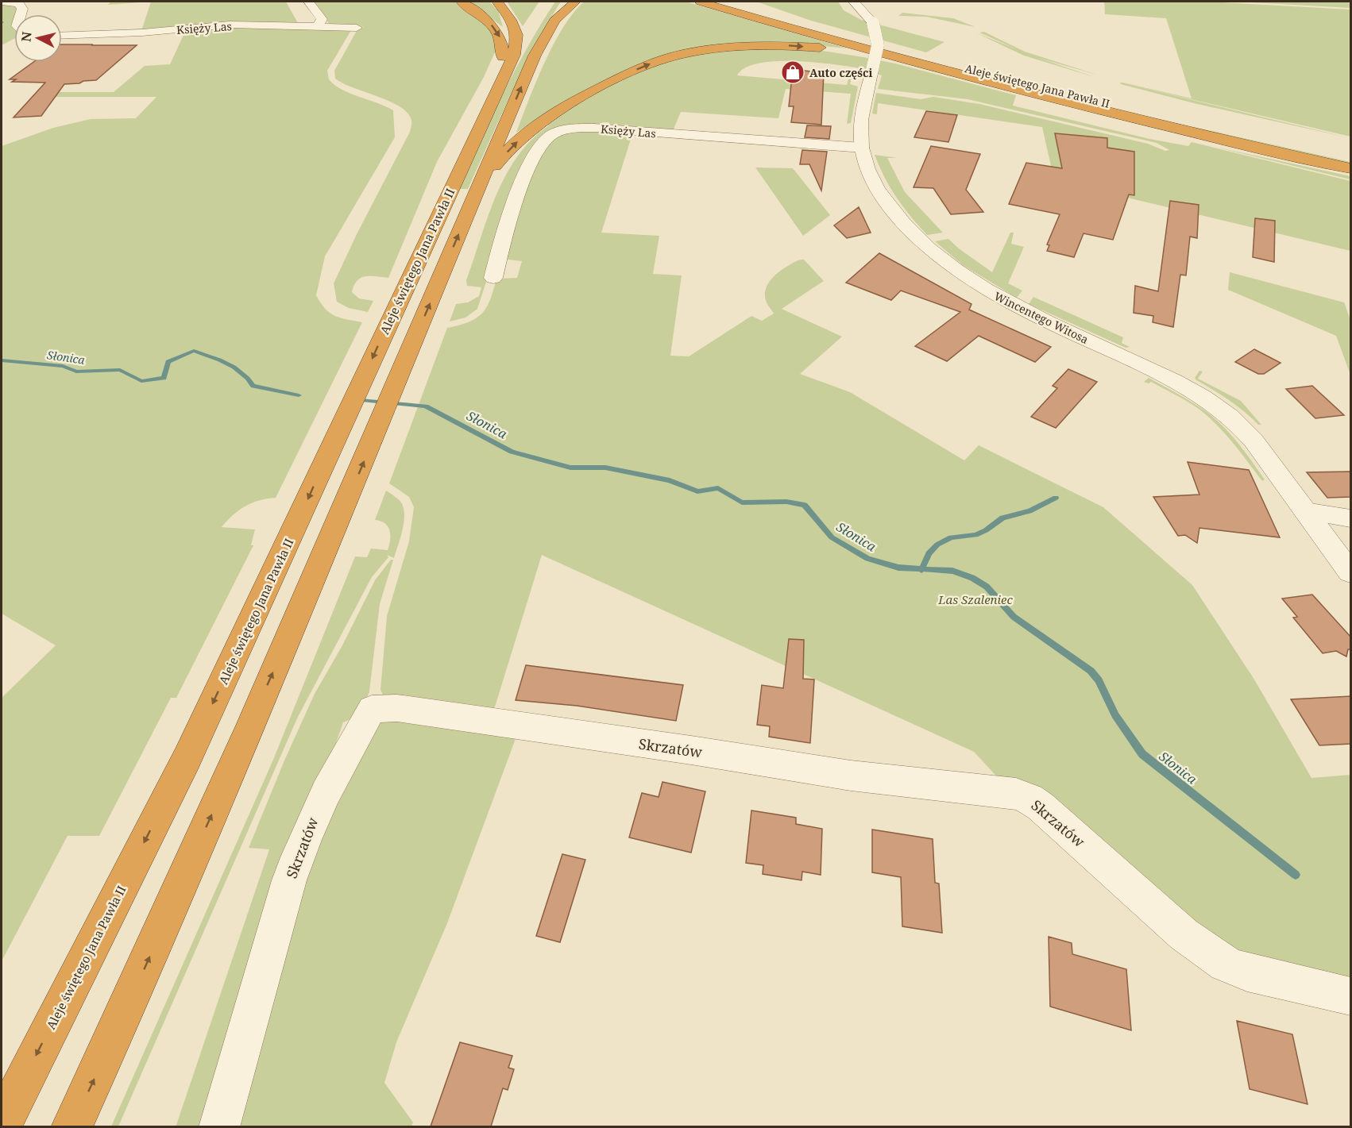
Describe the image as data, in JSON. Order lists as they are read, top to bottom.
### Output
{
  "streets": {
    "highway": ["Aleje świętego Jana Pawła II"],
    "street": ["Księży Las", "Wincentego Witosa", "Skrzatów"]
  },
  "crossings": [
    ["Księży Las", "Wincentego Witosa"]
  ],
  "water": ["Słonica"],
  "parks": ["Las Szaleniec"],
  "places": {
    "shop": ["Auto części"]
  },
  "north": "left"
}
